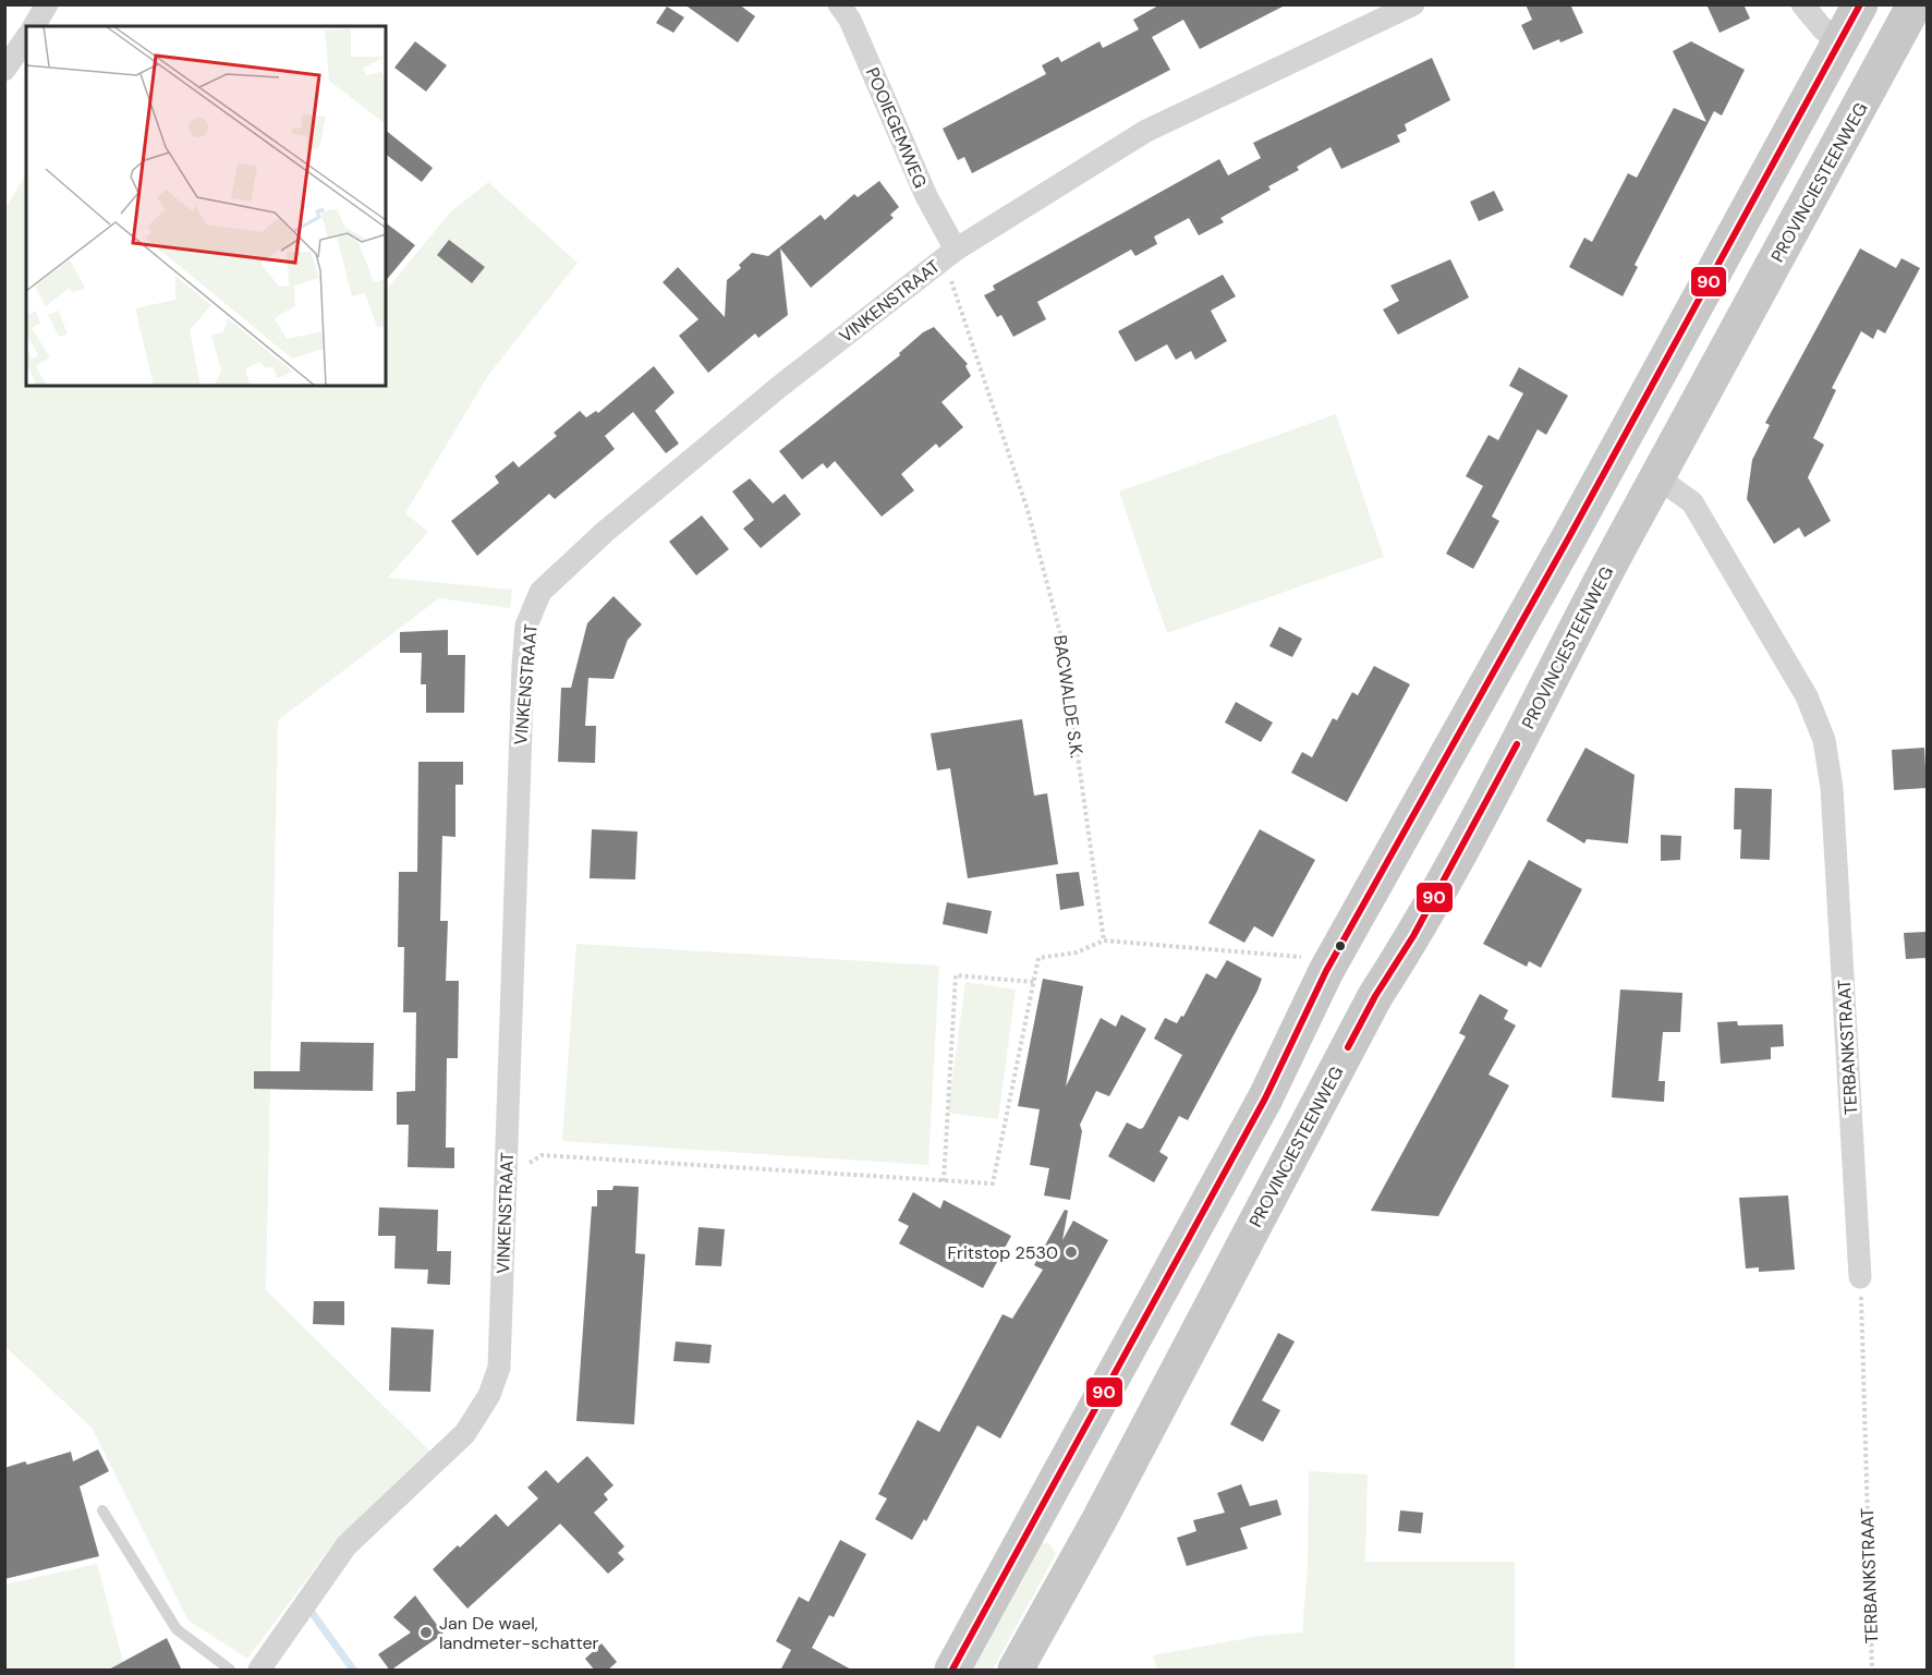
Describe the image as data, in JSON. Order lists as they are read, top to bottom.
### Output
{
  "streets": {
    "main road": ["PROVINCIESTEENWEG"],
    "street": ["POOIEGEMWEG", "VINKENSTRAAT", "TERBANKSTRAAT"],
    "path": ["BACWALDE S.K."]
  },
  "crossings": [
    ["POOIEGEMWEG", "VINKENSTRAAT"],
    ["POOIEGEMWEG", "BACWALDE S.K."],
    ["PROVINCIESTEENWEG", "TERBANKSTRAAT"],
    ["VINKENSTRAAT", "BACWALDE S.K."]
  ],
  "places": ["Fritstop 2530", "Jan De wael, landmeter-schatter"],
  "lines": ["transit line 90"]
}
